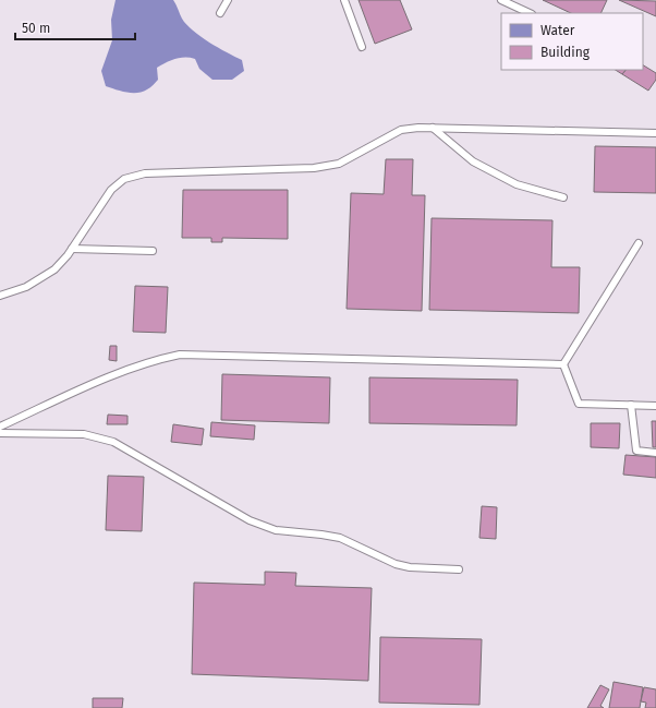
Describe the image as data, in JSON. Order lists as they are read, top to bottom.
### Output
{
  "legend": ["Water", "Building"],
  "scale_bar": "50 m"
}
